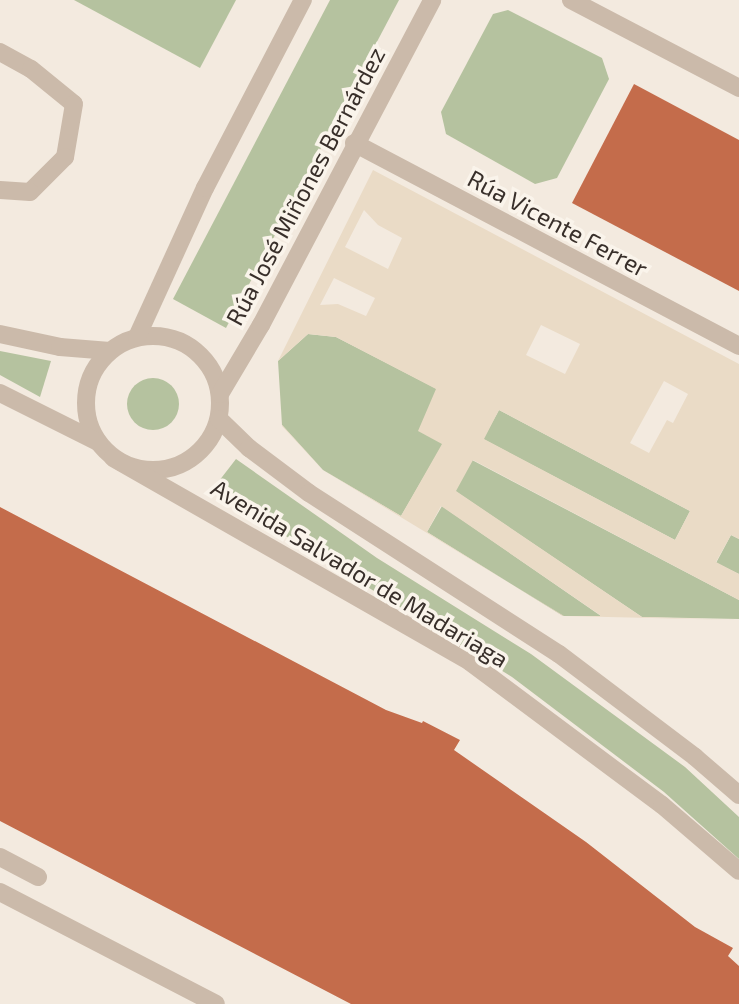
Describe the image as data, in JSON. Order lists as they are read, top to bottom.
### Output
{
  "streets": {
    "street": ["Rúa José Miñones Bernárdez", "Rúa Vicente Ferrer", "Avenida Salvador de Madariaga"]
  },
  "crossings": [
    ["Rúa José Miñones Bernárdez", "Rúa Vicente Ferrer"],
    ["Rúa José Miñones Bernárdez", "Avenida Salvador de Madariaga"]
  ]
}
